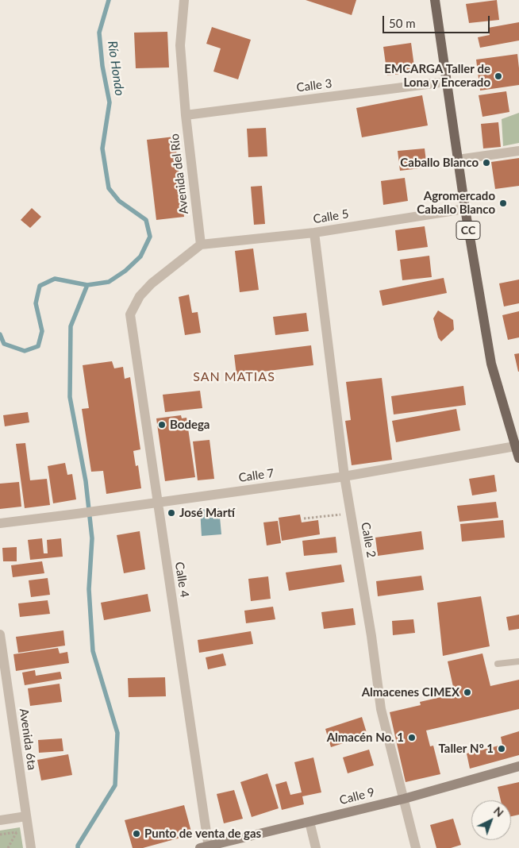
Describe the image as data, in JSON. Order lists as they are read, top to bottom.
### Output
{
  "streets": {
    "main road": ["CC"],
    "street": [
      "Calle 3",
      "Avenida del Río",
      "Calle 5",
      "Calle 7",
      "Calle 2",
      "Calle 4",
      "Avenida 6ta",
      "Calle 9"
    ]
  },
  "crossings": [
    ["Calle 3", "Avenida del Río"],
    ["Calle 3", "CC"],
    ["Avenida del Río", "Calle 5"],
    ["Avenida del Río", "Calle 4"],
    ["Calle 5", "CC"],
    ["Calle 5", "Calle 2"],
    ["Calle 5", "Calle 4"],
    ["CC", "Calle 7"],
    ["Calle 7", "Calle 2"],
    ["Calle 7", "Calle 4"],
    ["Calle 2", "Calle 9"],
    ["Calle 4", "Calle 9"]
  ],
  "districts": ["SAN MATIAS"],
  "water": ["Río Hondo"],
  "places": [
    "EMCARGA Taller de Lona y Encerado",
    "Caballo Blanco",
    "Agromercado Caballo Blanco",
    "Bodega",
    "José Martí",
    "Almacenes CIMEX",
    "Almacén No. 1",
    "Taller Nº 1",
    "Punto de venta de gas"
  ],
  "scale_bar": "50 m",
  "north": "top right"
}
